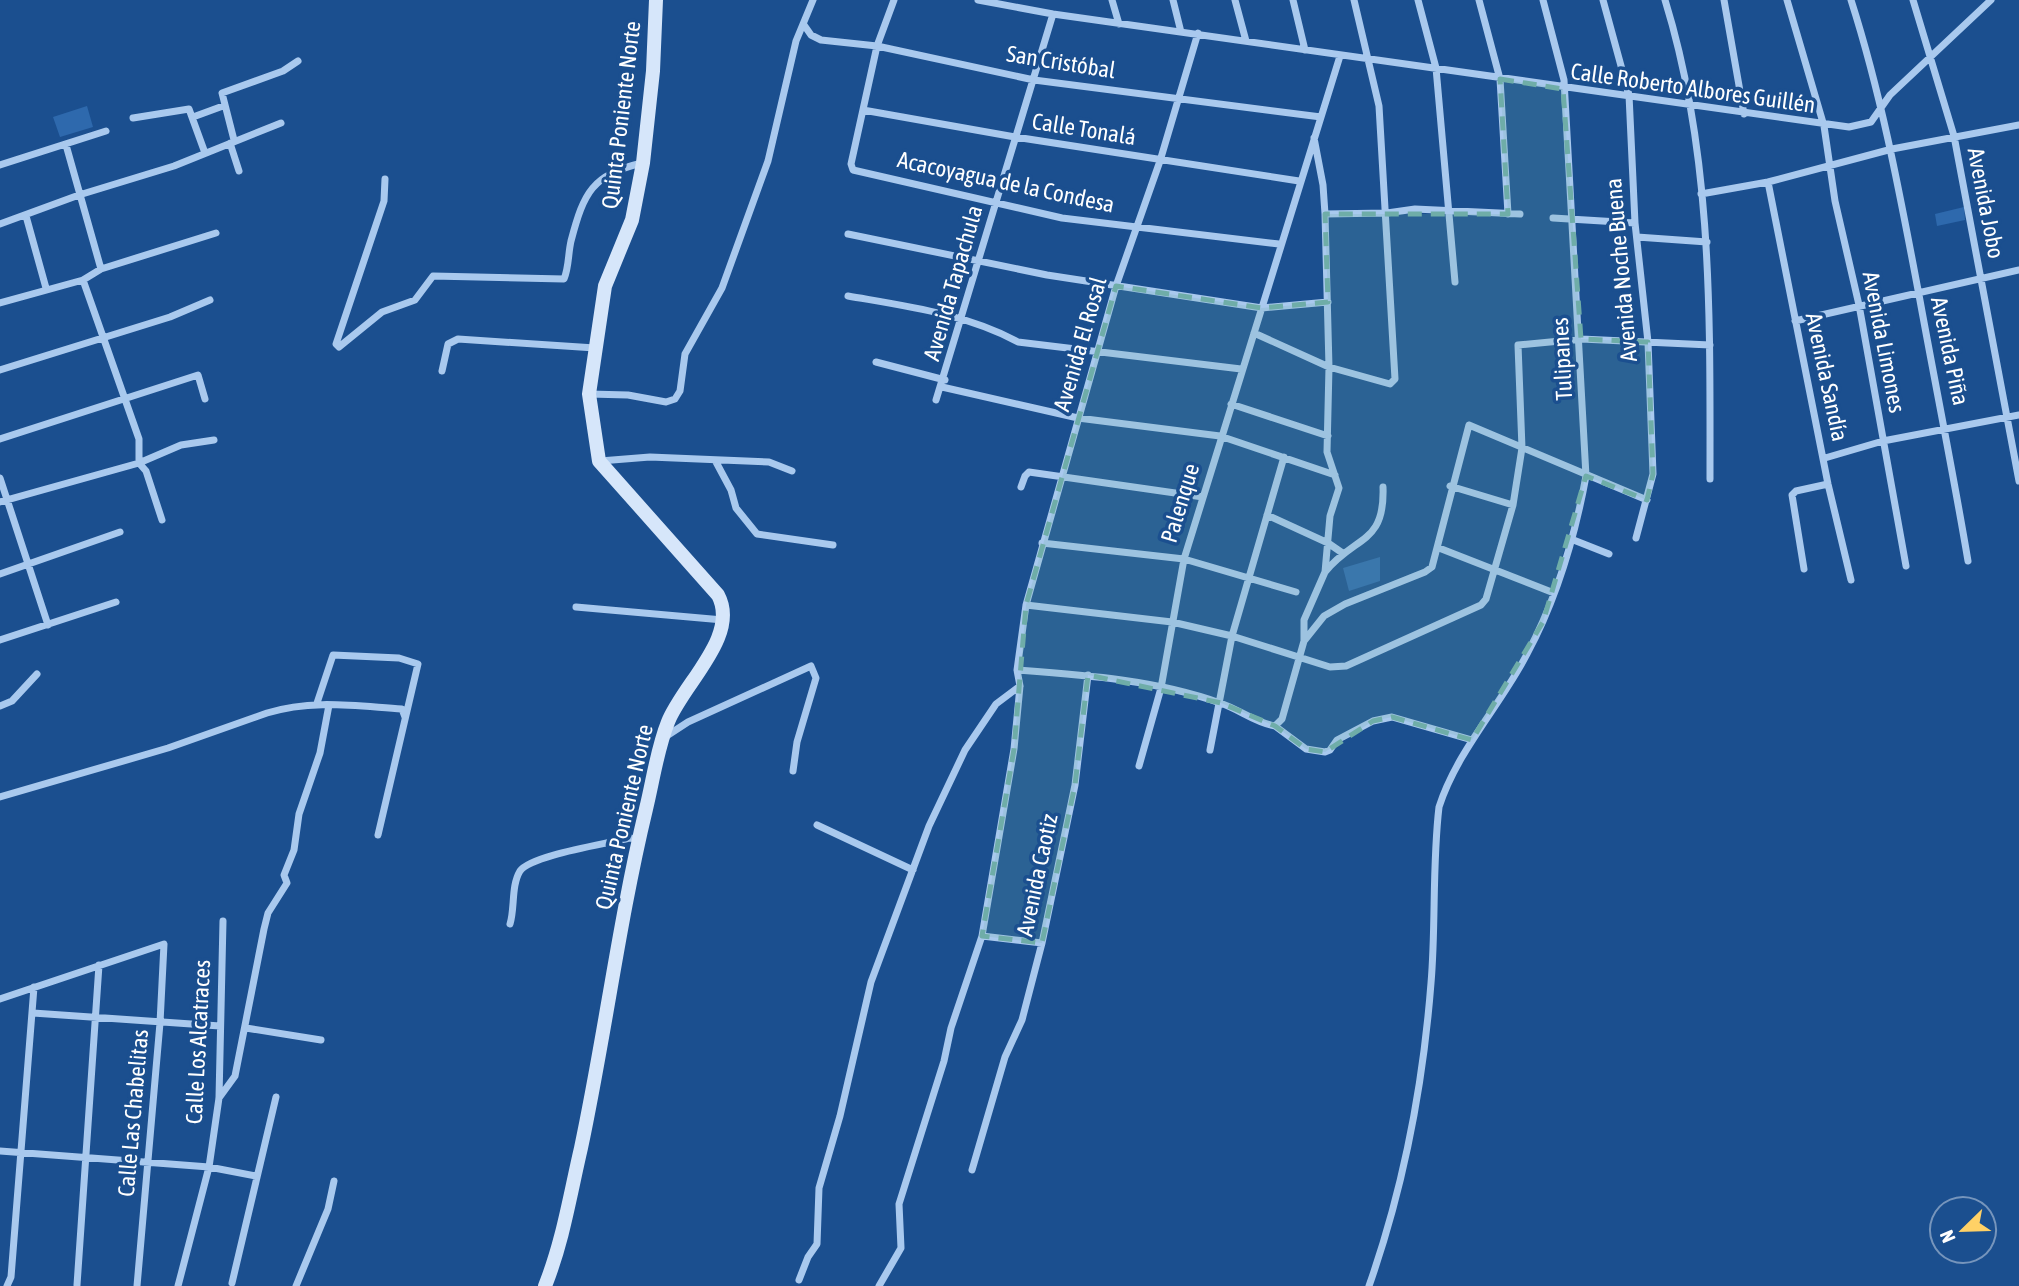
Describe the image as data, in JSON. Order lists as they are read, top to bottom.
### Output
{
  "streets": {
    "street": [
      "San Cristóbal",
      "Calle Roberto Albores Guillén",
      "Quinta Poniente Norte",
      "Calle Tonalá",
      "Acacoyagua de la Condesa",
      "Avenida Jobo",
      "Avenida Noche Buena",
      "Avenida Tapachula",
      "Avenida Limones",
      "Avenida El Rosal",
      "Avenida Piña",
      "Tulipanes",
      "Avenida Sandía",
      "Palenque",
      "Avenida Caotiz",
      "Calle Los Alcatraces",
      "Calle Las Chabelitas"
    ]
  },
  "crossings": [
    ["San Cristóbal", "Avenida Tapachula"],
    ["San Cristóbal", "Avenida El Rosal"],
    ["San Cristóbal", "Palenque"],
    ["Calle Roberto Albores Guillén", "Avenida Jobo"],
    ["Calle Roberto Albores Guillén", "Avenida Noche Buena"],
    ["Calle Roberto Albores Guillén", "Avenida Tapachula"],
    ["Calle Roberto Albores Guillén", "Avenida Limones"],
    ["Calle Roberto Albores Guillén", "Avenida El Rosal"],
    ["Calle Roberto Albores Guillén", "Avenida Piña"],
    ["Calle Roberto Albores Guillén", "Tulipanes"],
    ["Calle Roberto Albores Guillén", "Palenque"],
    ["Calle Tonalá", "Acacoyagua de la Condesa"],
    ["Calle Tonalá", "Avenida Tapachula"],
    ["Calle Tonalá", "Avenida El Rosal"],
    ["Calle Tonalá", "Palenque"],
    ["Acacoyagua de la Condesa", "Avenida Tapachula"],
    ["Acacoyagua de la Condesa", "Avenida El Rosal"],
    ["Acacoyagua de la Condesa", "Palenque"]
  ],
  "north": "bottom left"
}
